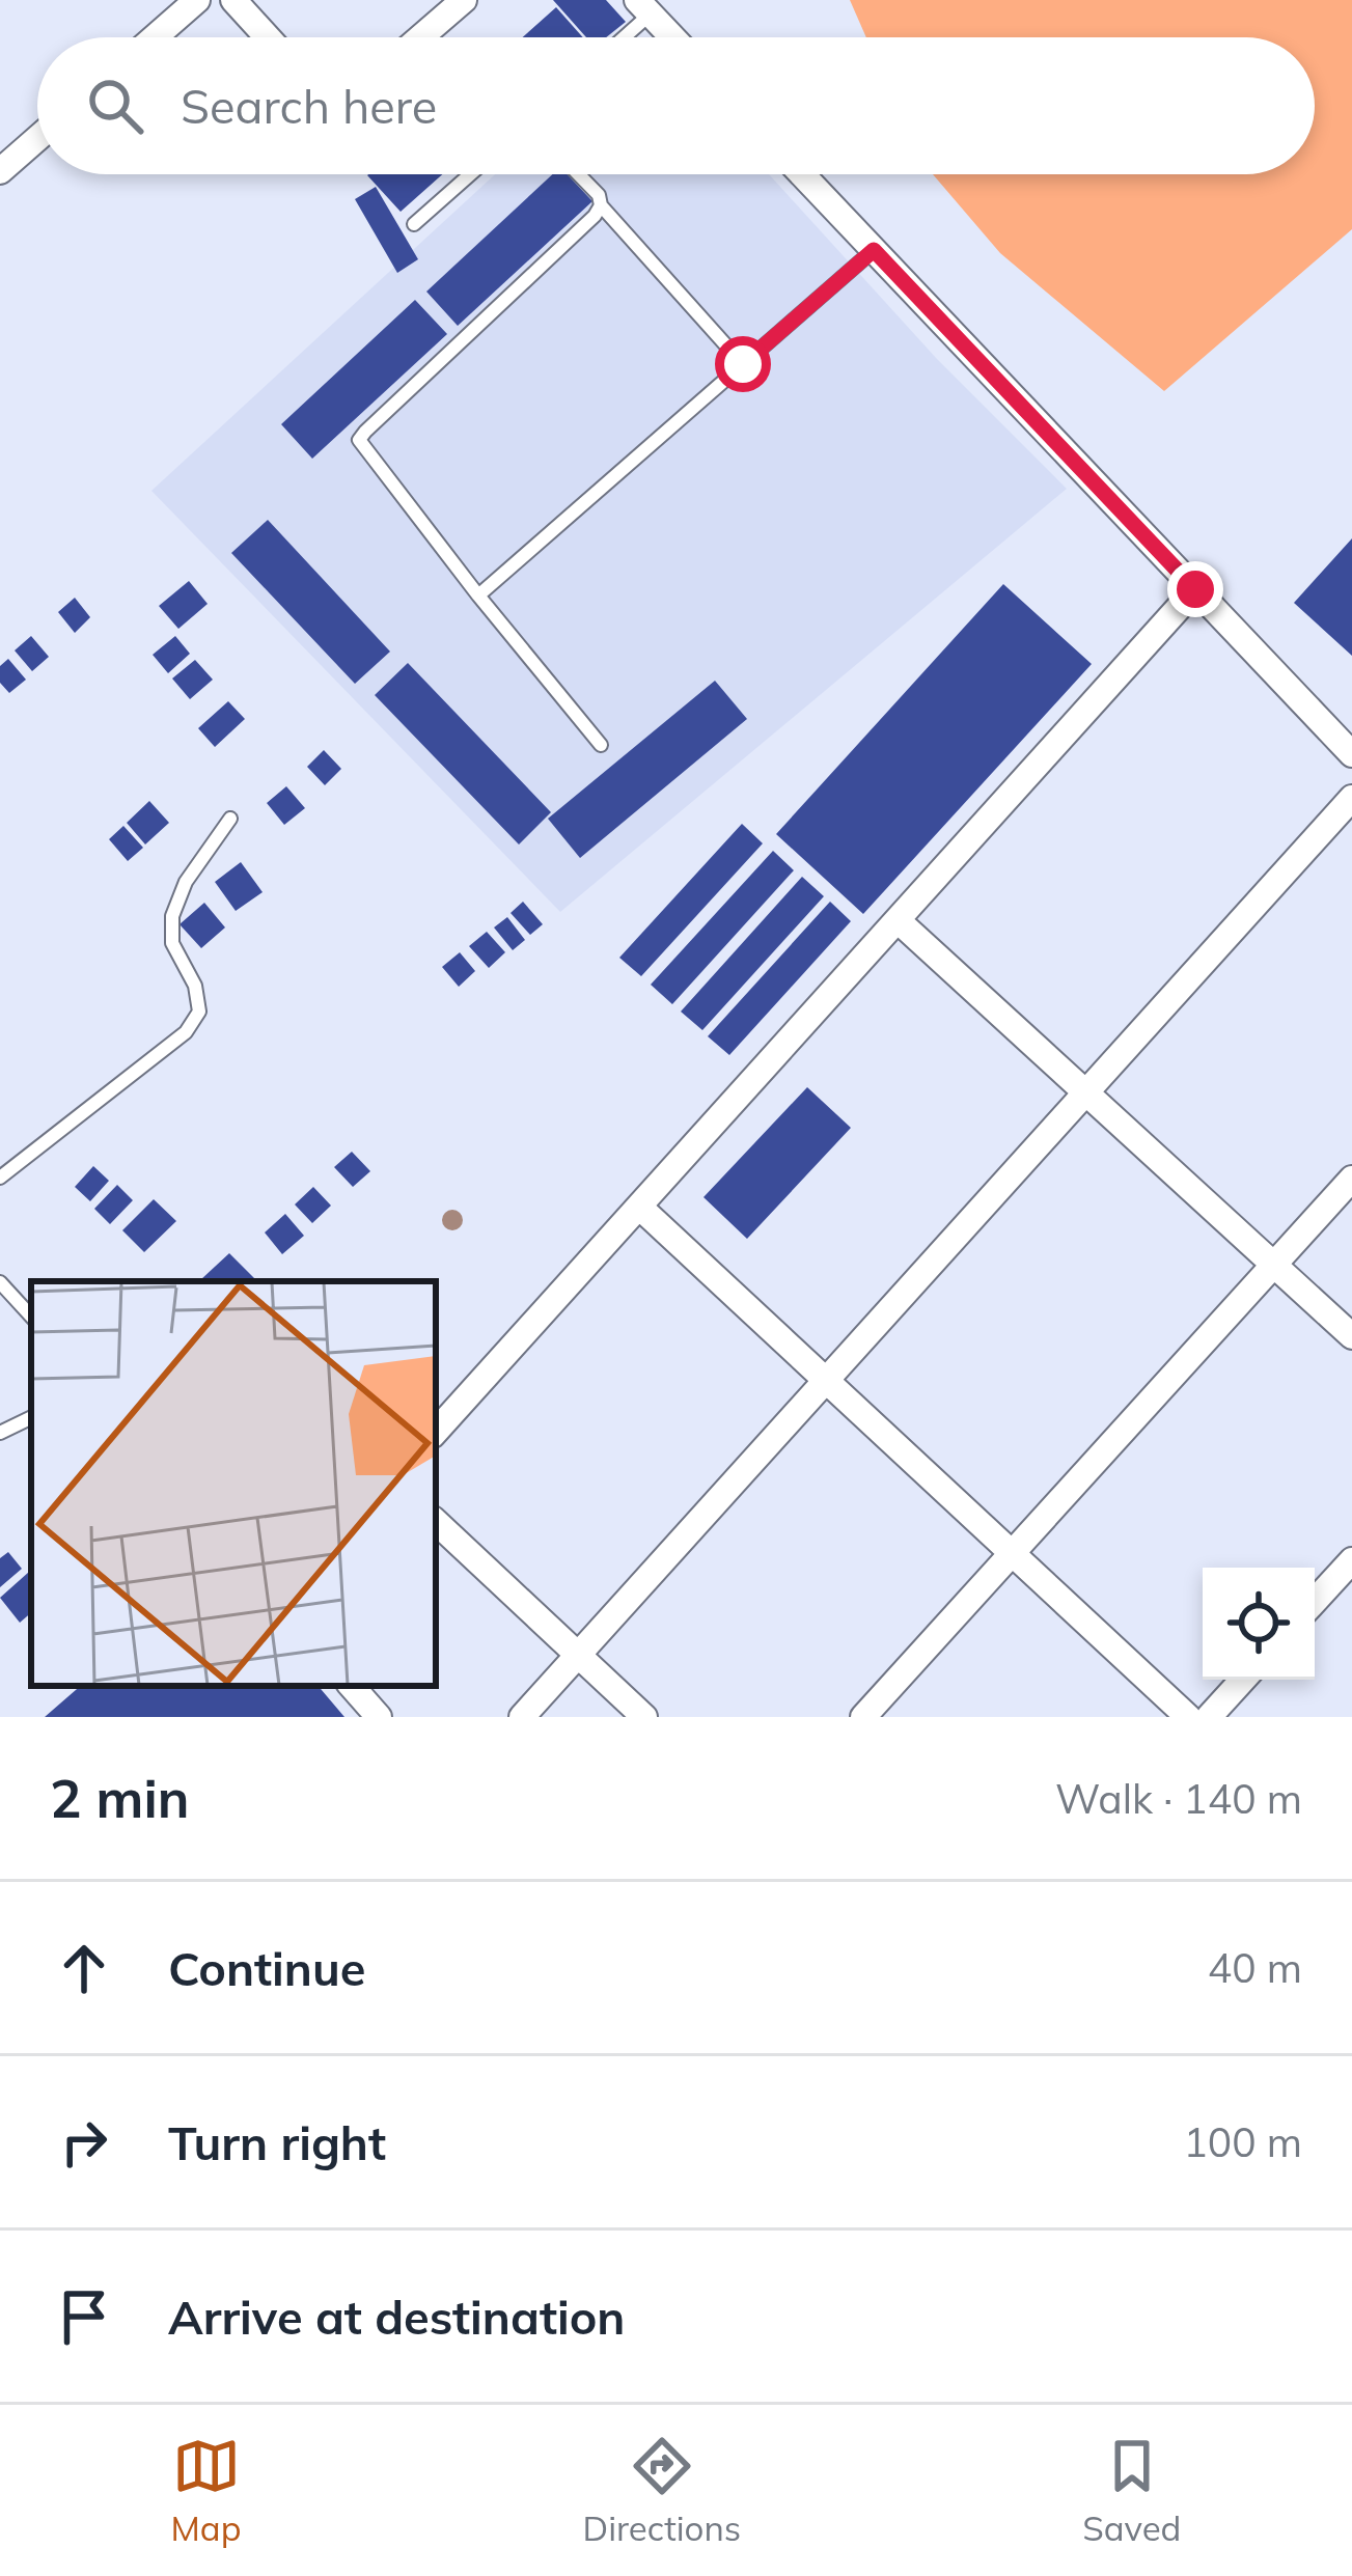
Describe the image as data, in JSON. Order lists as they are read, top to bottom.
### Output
{
  "page": {
    "search": "Search here",
    "heading": ["2 min", "Walk · 140 m"],
    "list": [
      ["Continue", "40 m"],
      ["Turn right", "100 m"],
      "Arrive at destination"
    ],
    "nav": ["Map", "Directions", "Saved"]
  }
}
